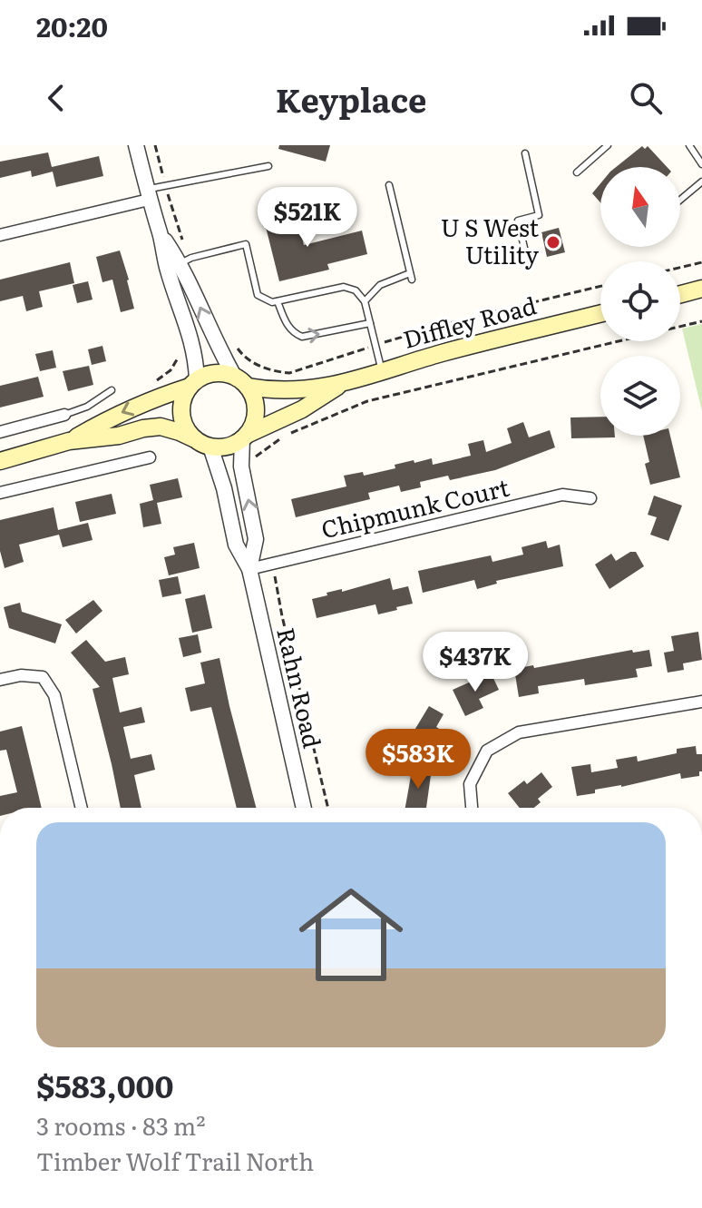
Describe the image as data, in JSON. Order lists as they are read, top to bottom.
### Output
{
  "streets": {
    "main road": ["Diffley Road"],
    "street": ["Chipmunk Court", "Rahn Road"]
  },
  "crossings": [
    ["Diffley Road", "Rahn Road"],
    ["Chipmunk Court", "Rahn Road"]
  ],
  "places": ["U S West Utility"],
  "north": "top",
  "page": {
    "status": "20:20",
    "header": "Keyplace",
    "price": ["$521K", "$437K", "$583K"],
    "list": [
      {
        "name": "$583,000",
        "note": "3 rooms · 83 m² · Timber Wolf Trail North"
      }
    ]
  }
}
